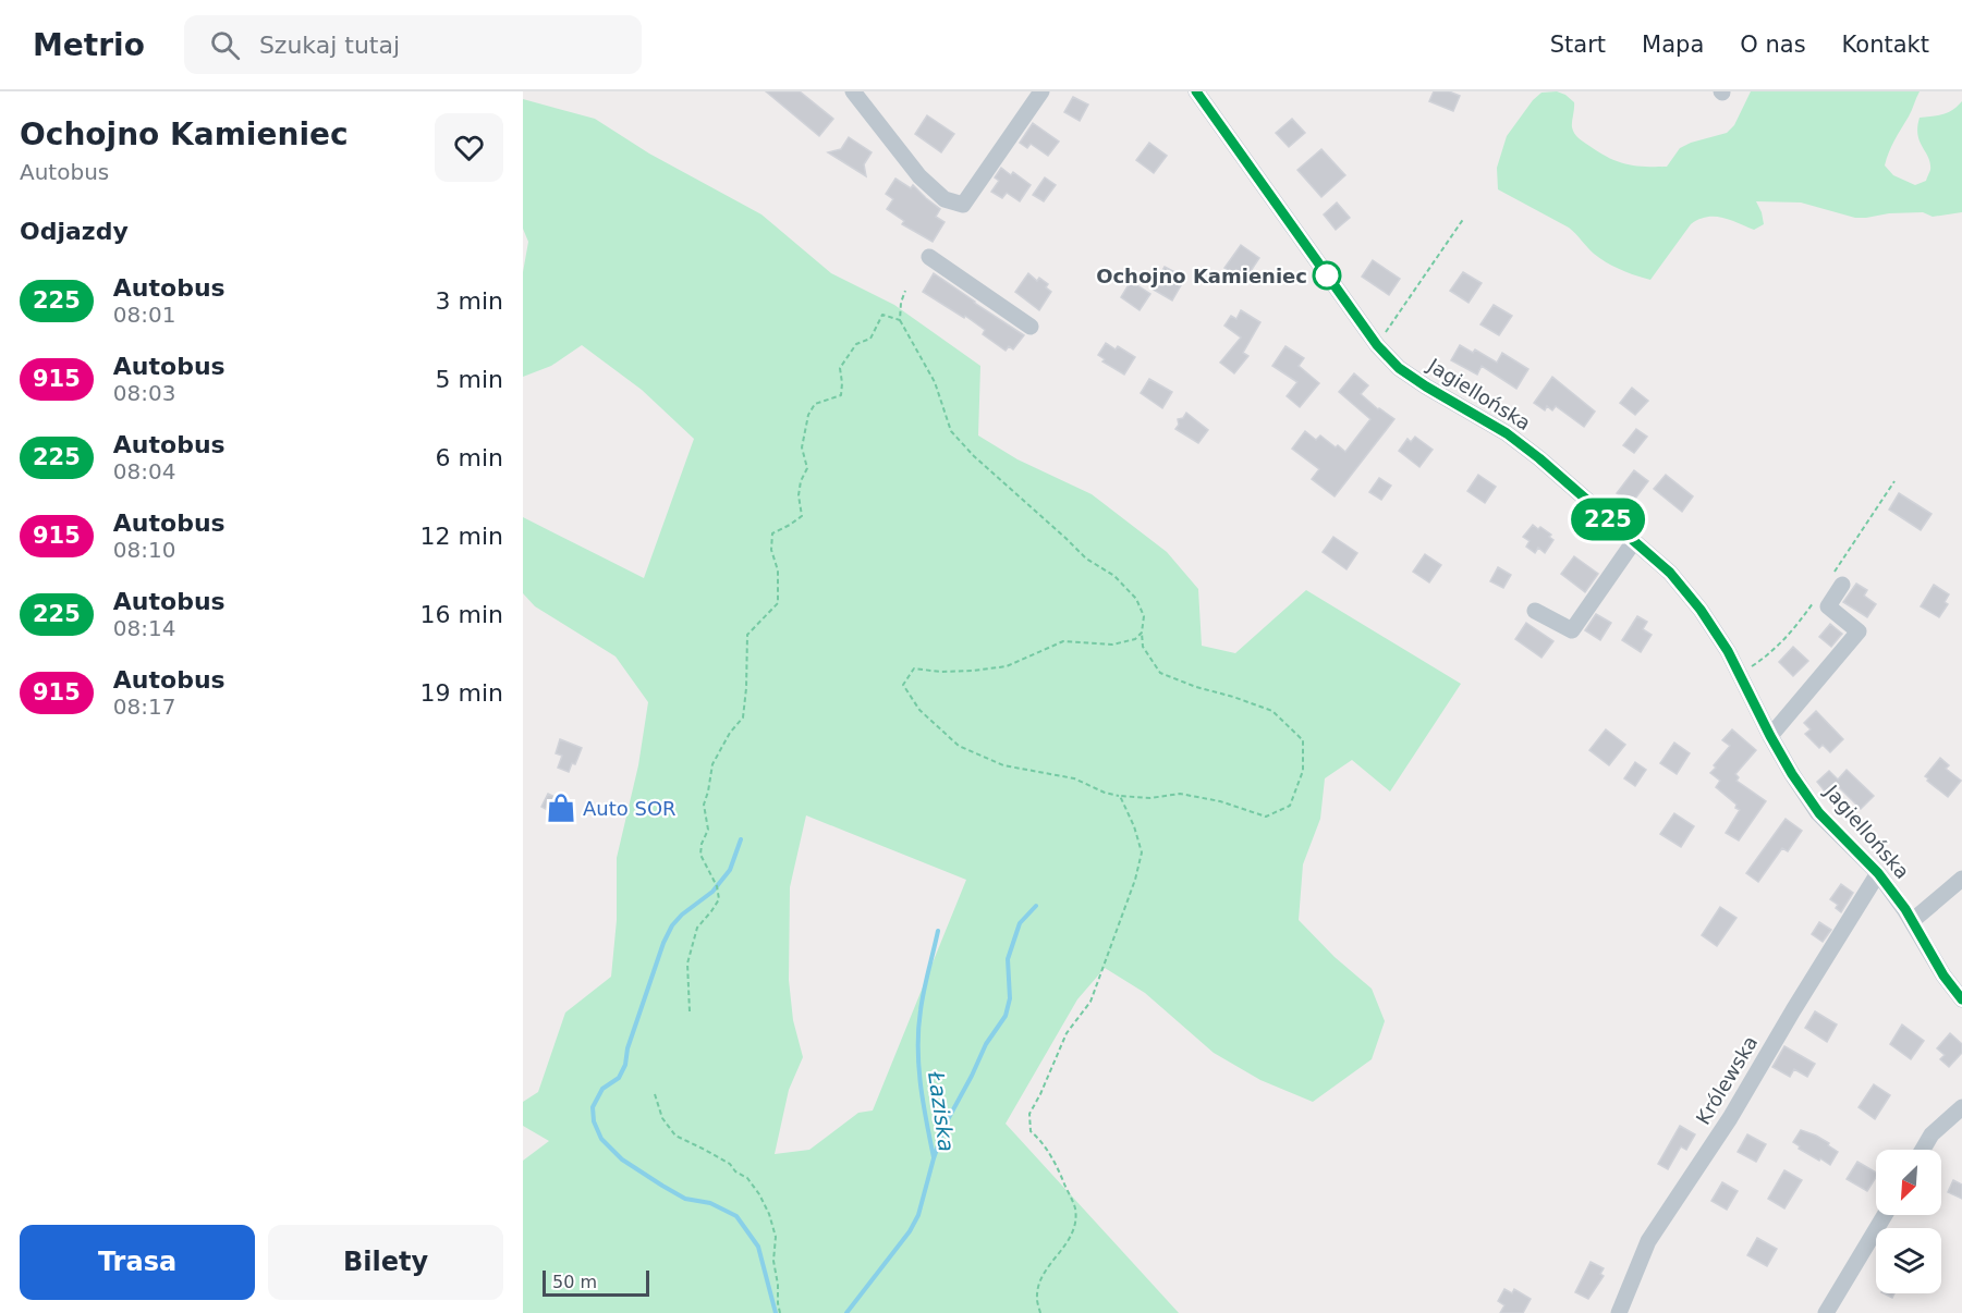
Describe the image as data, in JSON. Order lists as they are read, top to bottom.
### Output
{
  "streets": {
    "street": ["Jagiellońska", "Królewska"]
  },
  "crossings": [
    ["Jagiellońska", "Królewska"]
  ],
  "water": ["Łaziska"],
  "places": {
    "other": ["Ochojno Kamieniec"],
    "shop": ["Auto SOR"]
  },
  "lines": ["bus line 225"],
  "scale_bar": "50 m",
  "north": "bottom left",
  "page": {
    "header": "Metrio",
    "search": "Szukaj tutaj",
    "nav": [
      "Start",
      "Mapa",
      "O nas",
      "Kontakt"
    ],
    "heading": [
      ["Ochojno Kamieniec", "Autobus"],
      "Odjazdy"
    ],
    "on_map": "225",
    "list": [
      {
        "mark": "225",
        "name": "Autobus",
        "note": "08:01",
        "value": "3 min"
      },
      {
        "mark": "915",
        "name": "Autobus",
        "note": "08:03",
        "value": "5 min"
      },
      {
        "mark": "225",
        "name": "Autobus",
        "note": "08:04",
        "value": "6 min"
      },
      {
        "mark": "915",
        "name": "Autobus",
        "note": "08:10",
        "value": "12 min"
      },
      {
        "mark": "225",
        "name": "Autobus",
        "note": "08:14",
        "value": "16 min"
      },
      {
        "mark": "915",
        "name": "Autobus",
        "note": "08:17",
        "value": "19 min"
      }
    ],
    "buttons": ["Trasa", "Bilety"],
    "scale": "50 m"
  }
}
